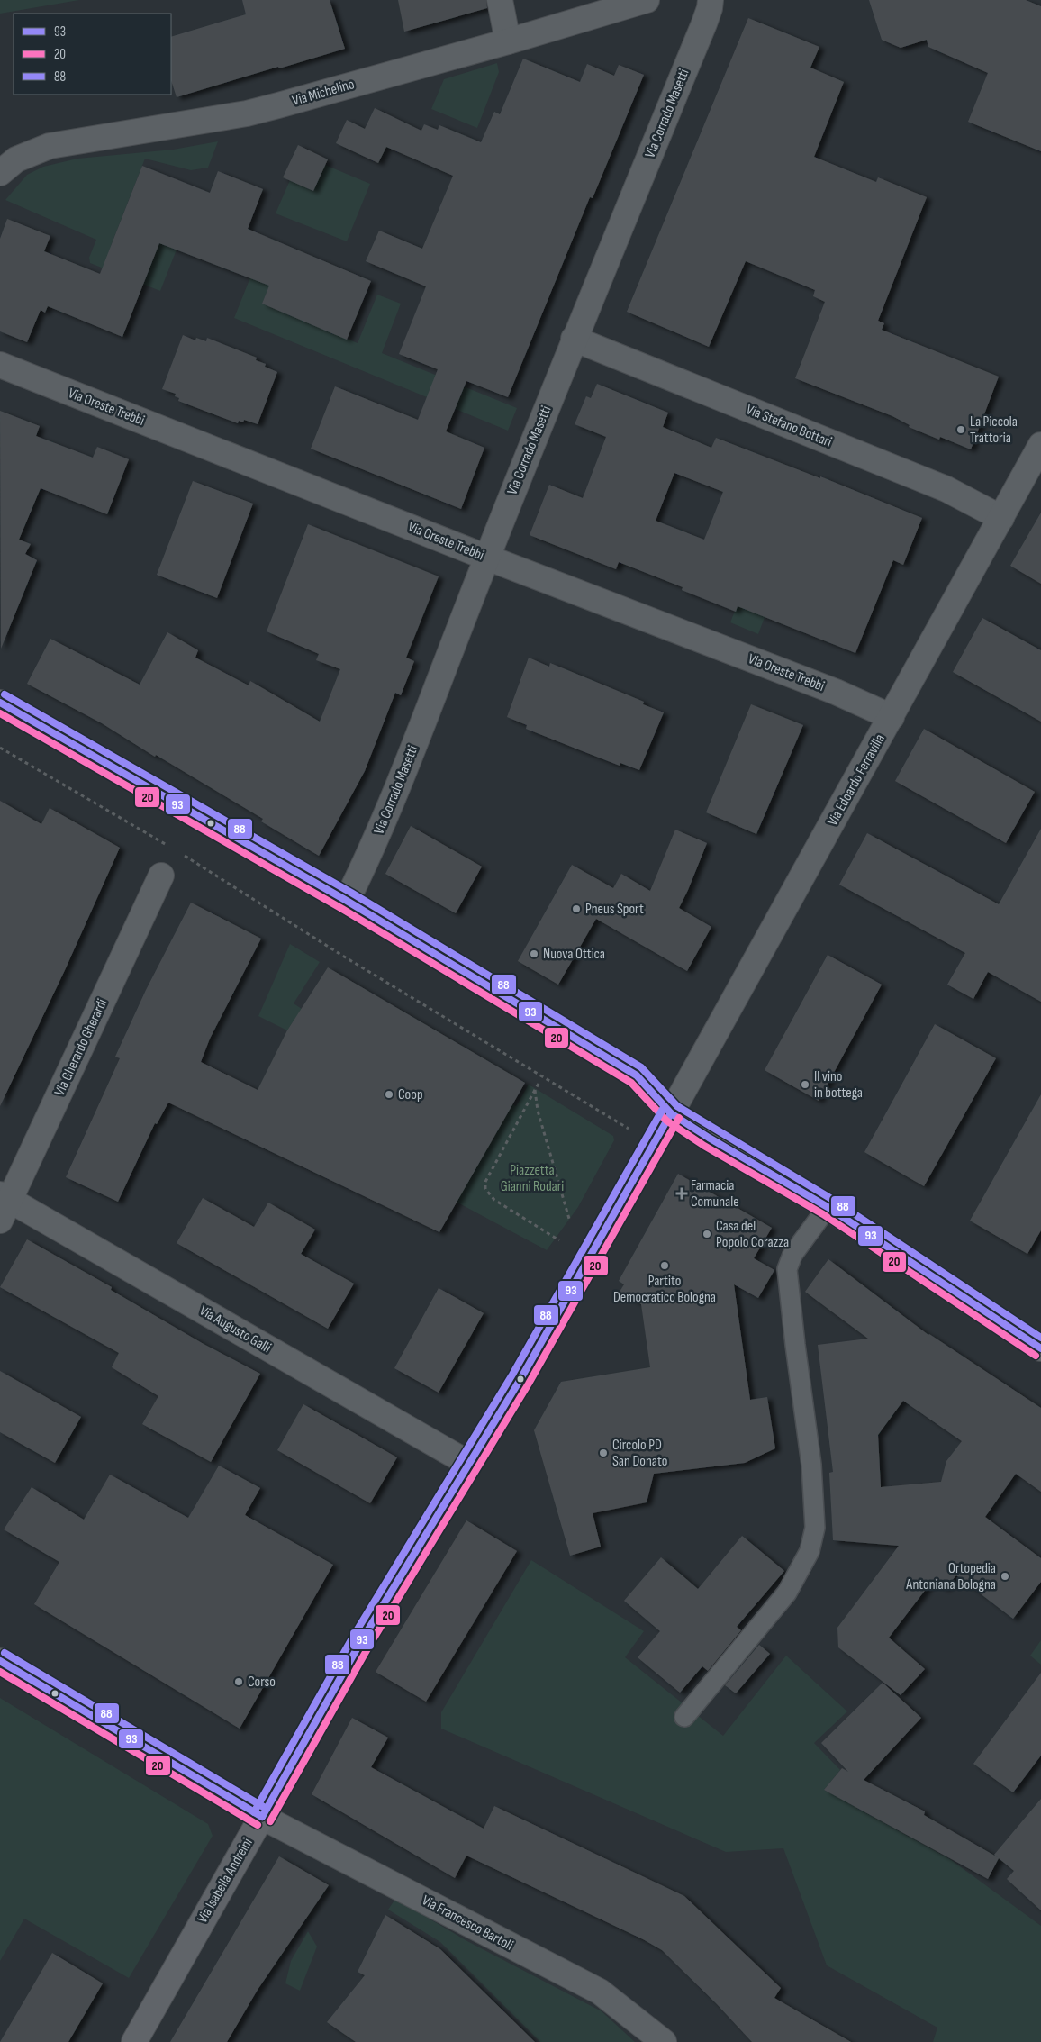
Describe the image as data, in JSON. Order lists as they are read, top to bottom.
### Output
{
  "streets": {
    "main road": ["Via Isabella Andreini"],
    "street": [
      "Via Michelino",
      "Via Corrado Masetti",
      "Via Oreste Trebbi",
      "Via Stefano Bottari",
      "Via Edoardo Ferravilla",
      "Via Gherardo Gherardi",
      "Via Augusto Galli",
      "Via Francesco Bartoli"
    ]
  },
  "crossings": [
    ["Via Corrado Masetti", "Via Oreste Trebbi"],
    ["Via Corrado Masetti", "Via Stefano Bottari"],
    ["Via Oreste Trebbi", "Via Edoardo Ferravilla"],
    ["Via Stefano Bottari", "Via Edoardo Ferravilla"],
    ["Via Edoardo Ferravilla", "Via Isabella Andreini"],
    ["Via Gherardo Gherardi", "Via Augusto Galli"],
    ["Via Augusto Galli", "Via Isabella Andreini"],
    ["Via Isabella Andreini", "Via Francesco Bartoli"]
  ],
  "parks": ["Piazzetta Gianni Rodari"],
  "places": {
    "other": [
      "La Piccola Trattoria",
      "Pneus Sport",
      "Nuova Ottica",
      "Il vino in bottega",
      "Coop",
      "Casa del Popolo Corazza",
      "Partito Democratico Bologna",
      "Circolo PD San Donato",
      "Ortopedia Antoniana Bologna",
      "Corso"
    ],
    "health": ["Farmacia Comunale"]
  },
  "lines": ["transit line 88", "transit line 93", "transit line 20"],
  "legend": ["93", "20", "88"]
}
